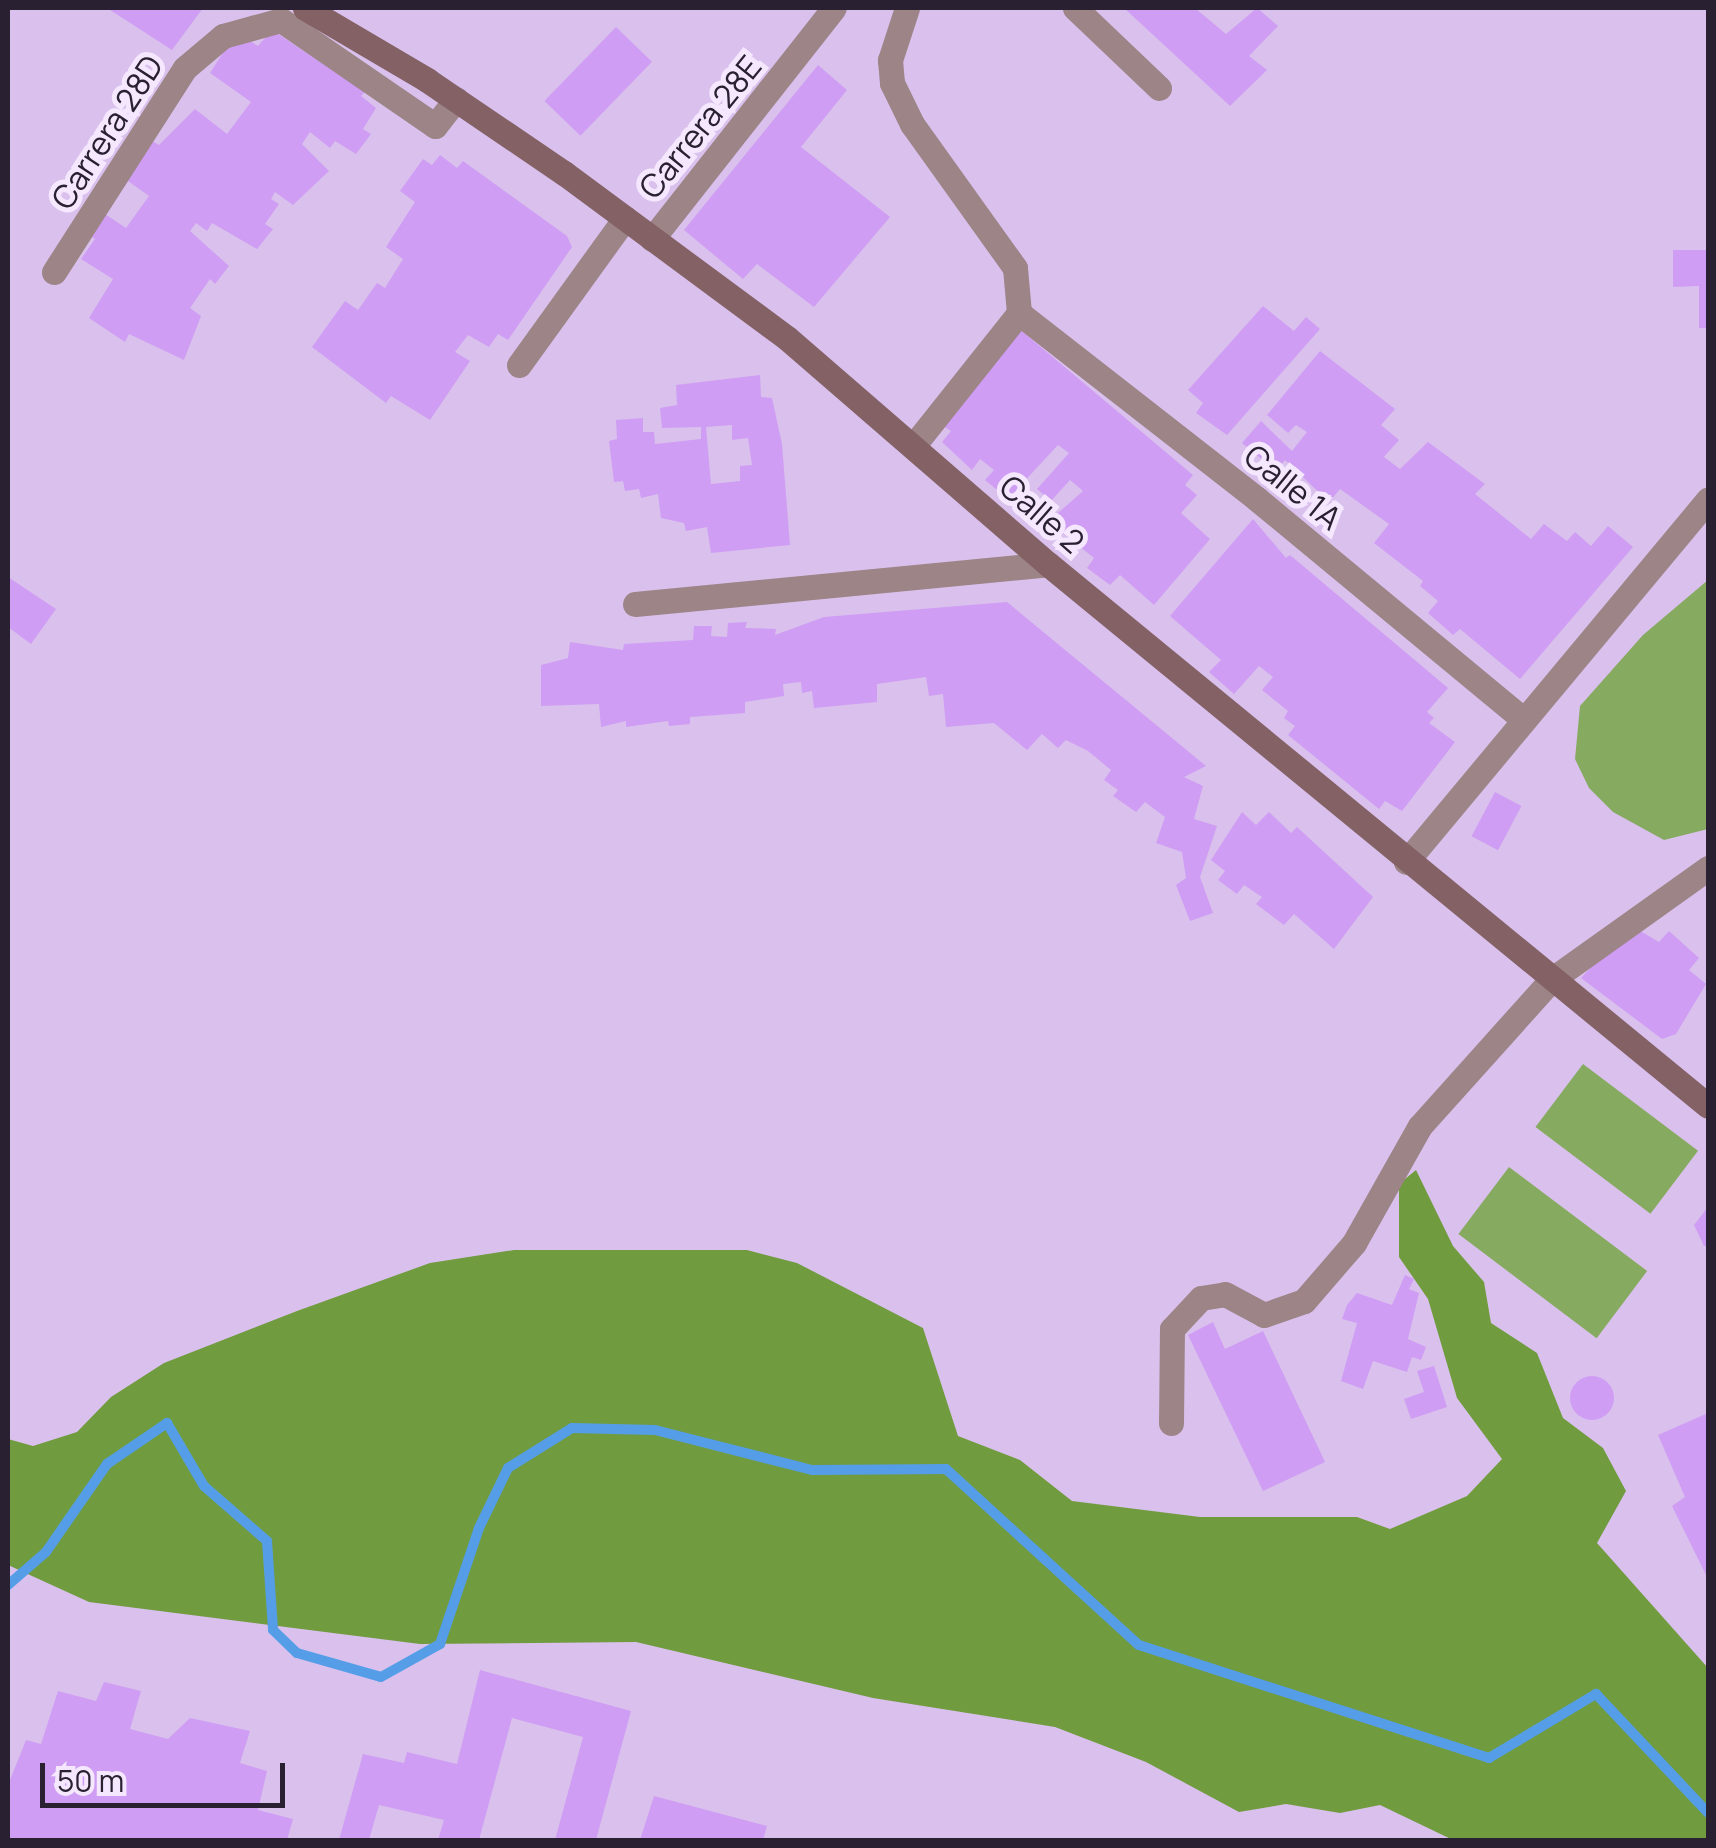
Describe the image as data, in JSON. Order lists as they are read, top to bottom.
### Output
{
  "streets": {
    "street": [
      "Carrera 28E",
      "Carrera 28D",
      "Calle 1A",
      "Calle 2"
    ]
  },
  "crossings": [
    ["Carrera 28E", "Calle 2"]
  ],
  "scale_bar": "50 m"
}
